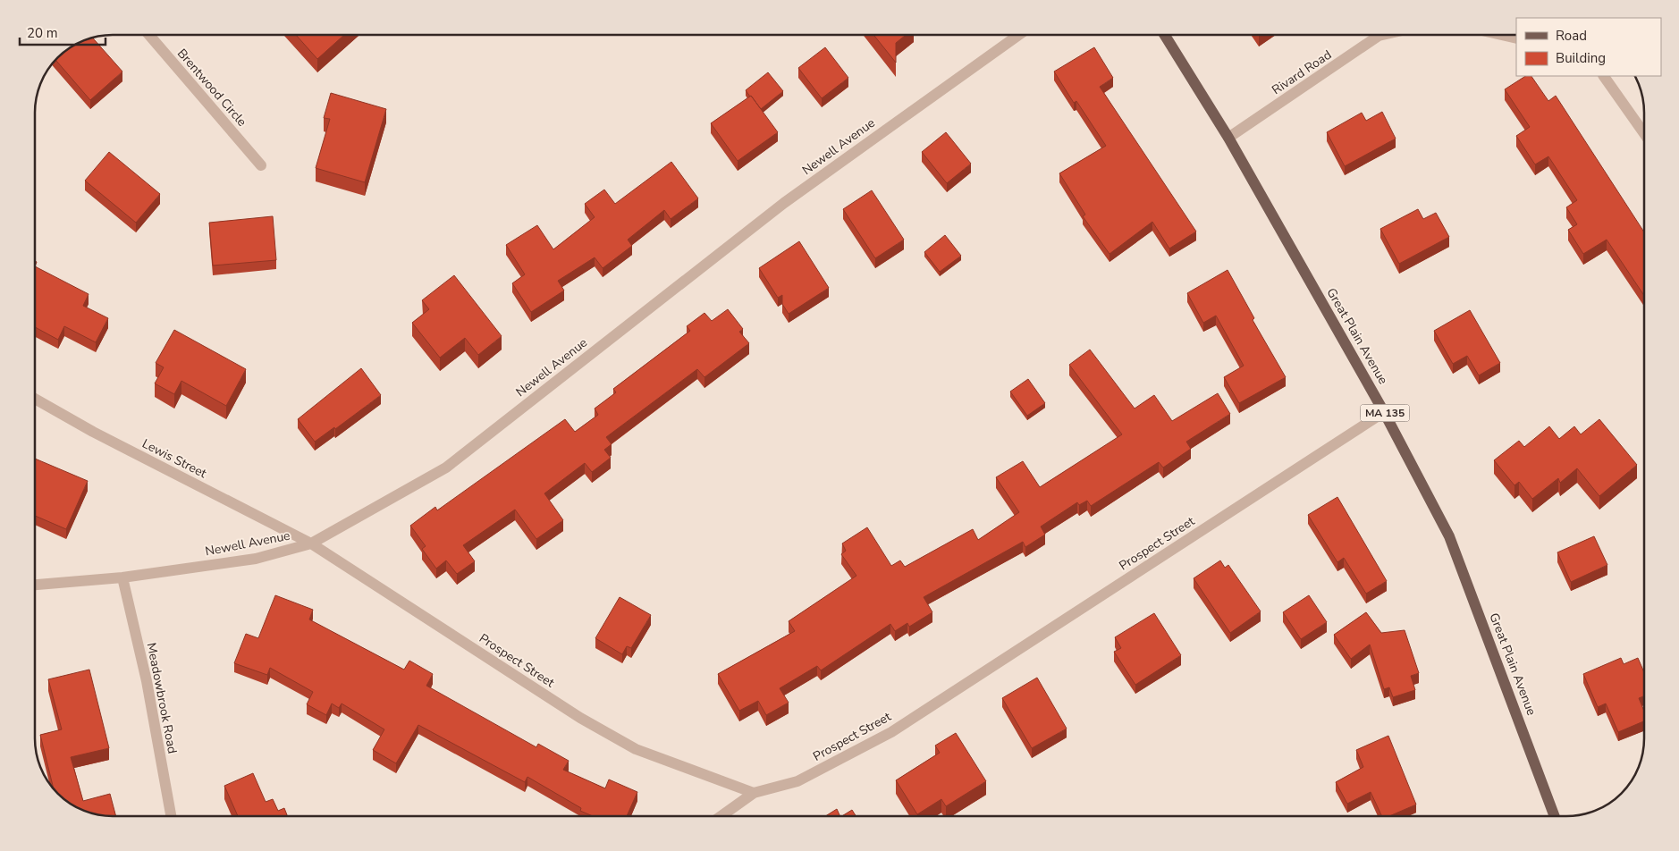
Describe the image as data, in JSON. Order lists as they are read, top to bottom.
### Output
{
  "streets": {
    "main road": ["Great Plain Avenue", "MA 135"],
    "street": [
      "Rivard Road",
      "Brentwood Circle",
      "Newell Avenue",
      "Lewis Street",
      "Prospect Street",
      "Meadowbrook Road"
    ]
  },
  "crossings": [
    ["Rivard Road", "Great Plain Avenue"],
    ["Newell Avenue", "Lewis Street"],
    ["Newell Avenue", "Prospect Street"],
    ["Newell Avenue", "Meadowbrook Road"],
    ["Great Plain Avenue", "Prospect Street"],
    ["Lewis Street", "Prospect Street"]
  ],
  "legend": ["Road", "Building"],
  "scale_bar": "20 m"
}
